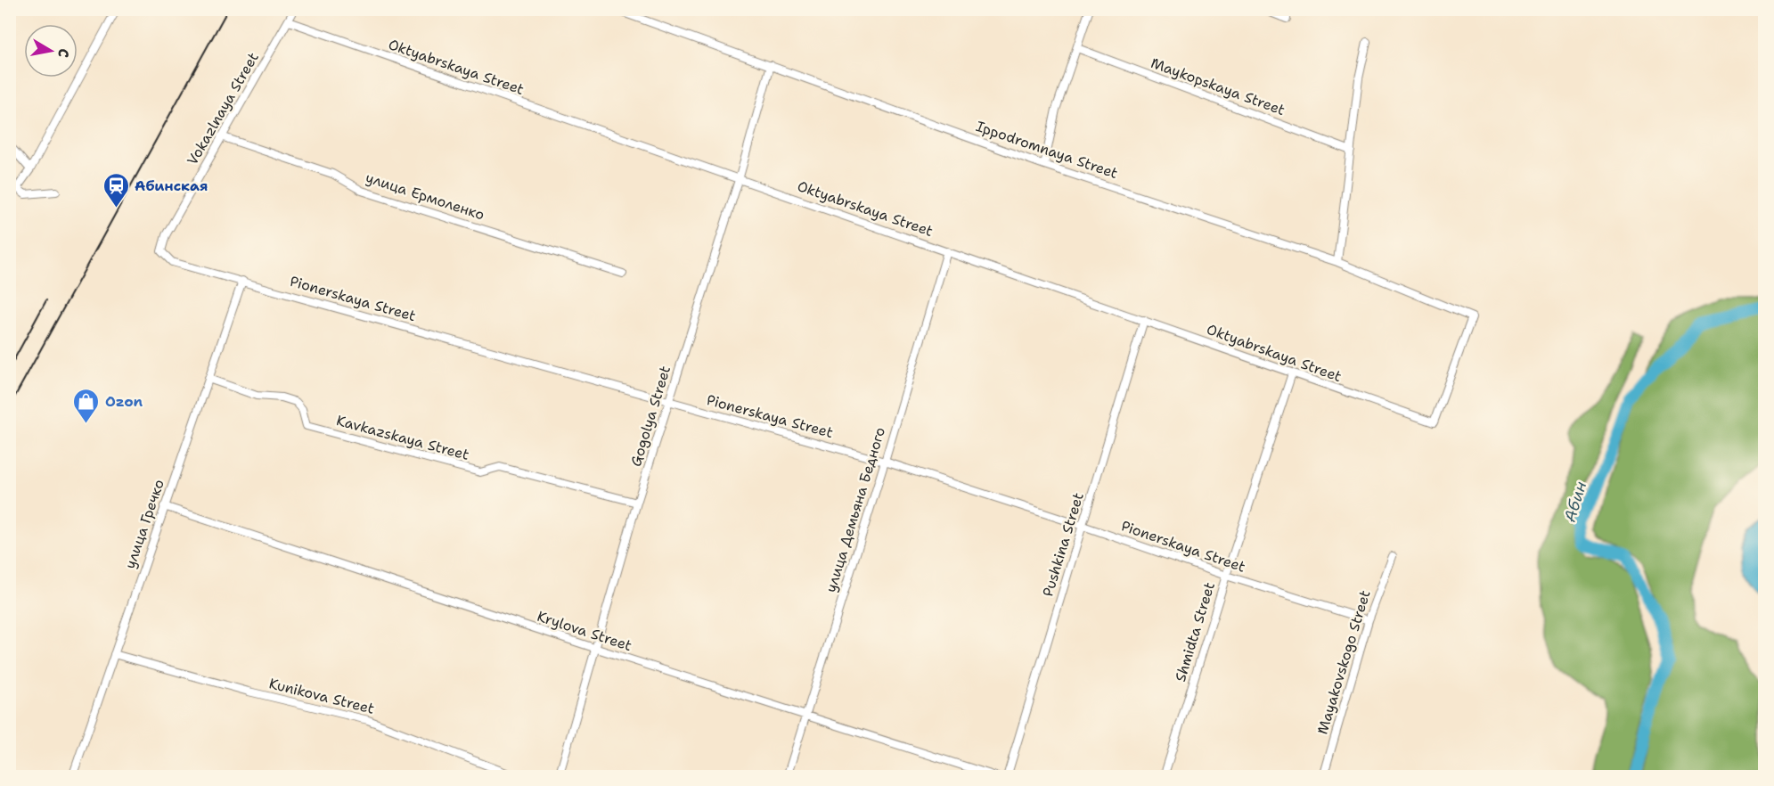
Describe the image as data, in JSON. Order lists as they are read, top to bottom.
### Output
{
  "streets": {
    "street": [
      "Oktyabrskaya Street",
      "Maykopskaya Street",
      "Vokazlnaya Street",
      "Ippodromnaya Street",
      "улица Ермоленко",
      "Pionerskaya Street",
      "Gogolya Street",
      "Kavkazskaya Street",
      "улица Демьяна Бедного",
      "улица Гречко",
      "Pushkina Street",
      "Krylova Street",
      "Shmidta Street",
      "Mayakovskogo Street",
      "Kunikova Street"
    ]
  },
  "crossings": [
    ["Oktyabrskaya Street", "Vokazlnaya Street"],
    ["Oktyabrskaya Street", "Ippodromnaya Street"],
    ["Oktyabrskaya Street", "Gogolya Street"],
    ["Oktyabrskaya Street", "улица Демьяна Бедного"],
    ["Oktyabrskaya Street", "Pushkina Street"],
    ["Oktyabrskaya Street", "Shmidta Street"],
    ["Vokazlnaya Street", "улица Ермоленко"],
    ["Vokazlnaya Street", "Pionerskaya Street"],
    ["Ippodromnaya Street", "Gogolya Street"],
    ["Pionerskaya Street", "Gogolya Street"],
    ["Pionerskaya Street", "улица Демьяна Бедного"],
    ["Pionerskaya Street", "улица Гречко"],
    ["Pionerskaya Street", "Pushkina Street"],
    ["Pionerskaya Street", "Shmidta Street"],
    ["Pionerskaya Street", "Mayakovskogo Street"],
    ["Gogolya Street", "Kavkazskaya Street"],
    ["Gogolya Street", "Krylova Street"],
    ["Kavkazskaya Street", "улица Гречко"],
    ["улица Демьяна Бедного", "Krylova Street"],
    ["улица Гречко", "Krylova Street"],
    ["улица Гречко", "Kunikova Street"]
  ],
  "water": ["Абин"],
  "places": {
    "station": ["Абинская"],
    "shop": ["Ozon"]
  },
  "north": "right"
}
